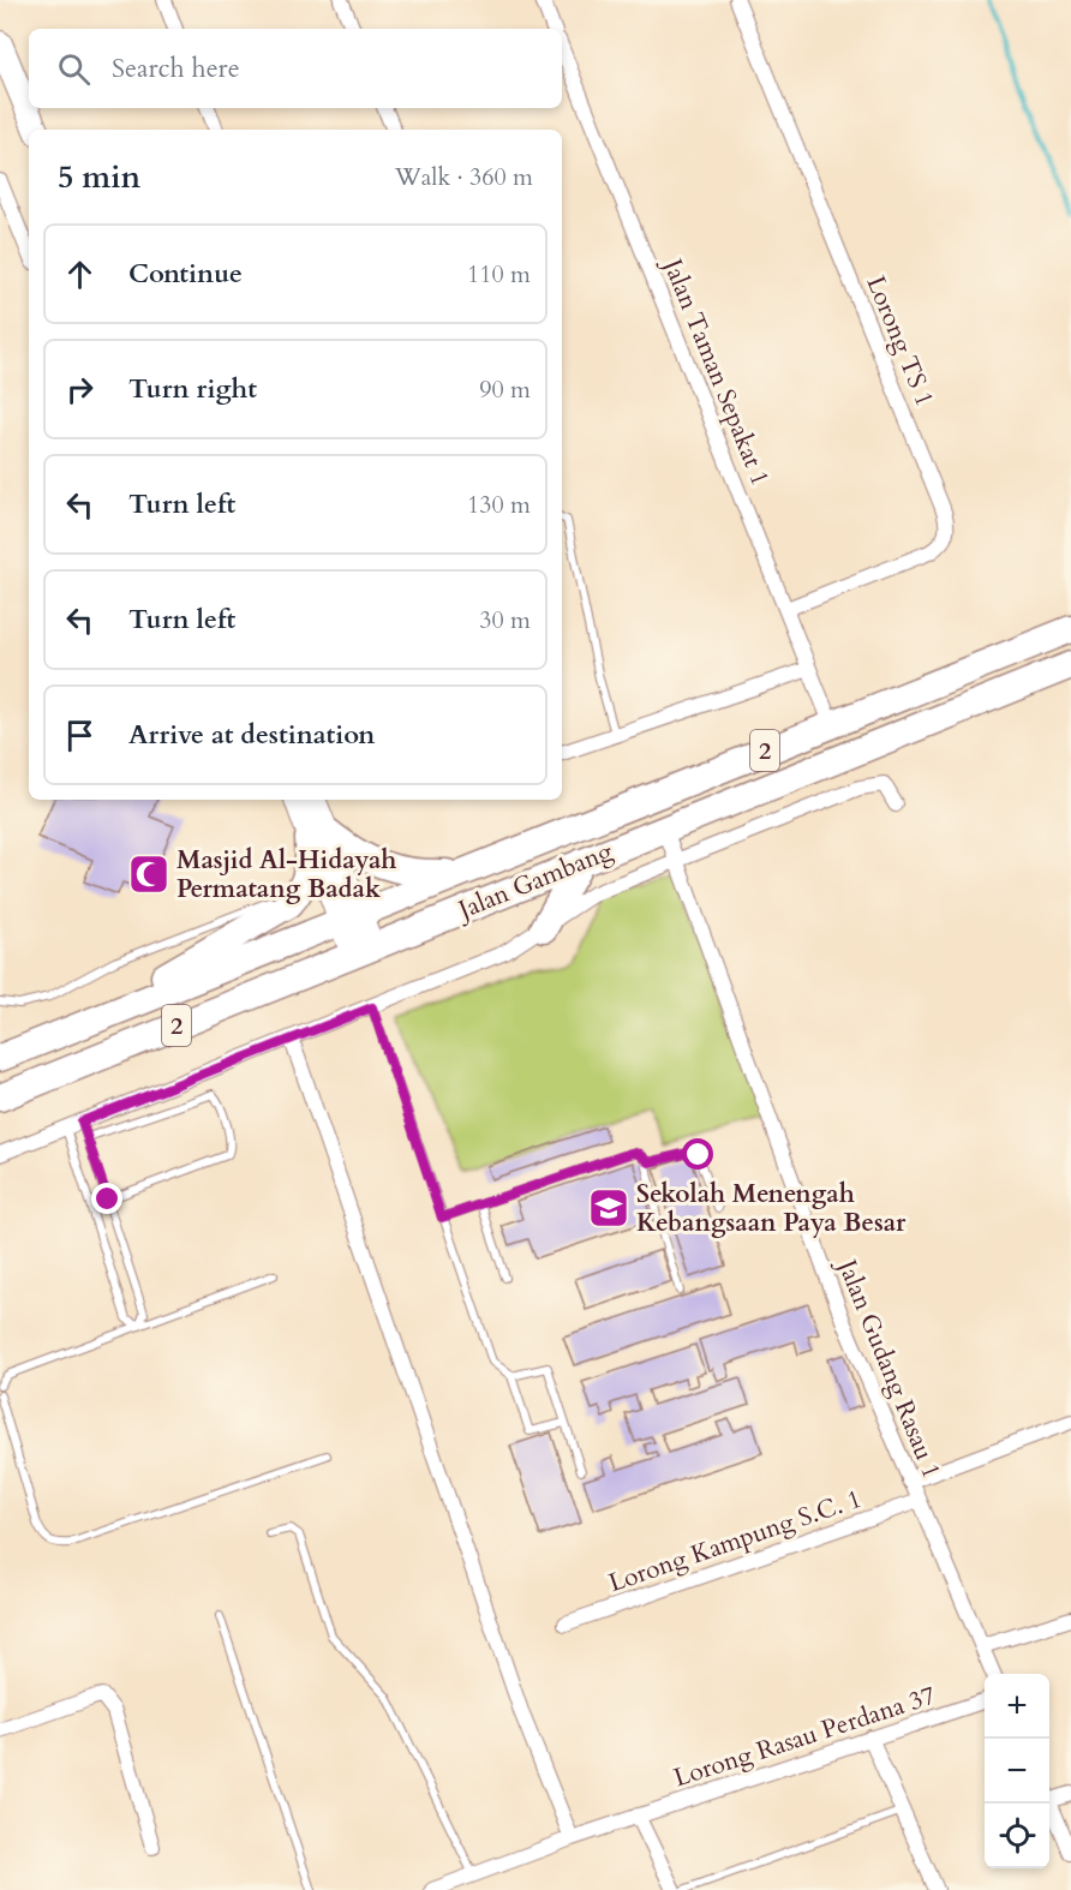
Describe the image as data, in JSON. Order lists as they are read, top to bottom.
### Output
{
  "streets": {
    "highway": ["2", "Jalan Gambang"],
    "street": [
      "Lorong TS 1",
      "Jalan Taman Sepakat 1",
      "Jalan Gudang Rasau 1",
      "Lorong Kampung S.C. 1",
      "Lorong Rasau Perdana 37"
    ]
  },
  "crossings": [
    ["Lorong TS 1", "Jalan Taman Sepakat 1"],
    ["Jalan Taman Sepakat 1", "Jalan Gambang"],
    ["Jalan Gambang", "Jalan Gudang Rasau 1"],
    ["Jalan Gudang Rasau 1", "Lorong Kampung S.C. 1"]
  ],
  "places": {
    "mosque": ["Masjid Al-Hidayah Permatang Badak"],
    "school or university": ["Sekolah Menengah Kebangsaan Paya Besar"]
  },
  "page": {
    "search": "Search here",
    "heading": ["5 min", "Walk · 360 m"],
    "list": [
      ["Continue", "110 m"],
      ["Turn right", "90 m"],
      ["Turn left", "130 m"],
      ["Turn left", "30 m"],
      "Arrive at destination"
    ],
    "map_buttons": ["+", "−"]
  }
}
